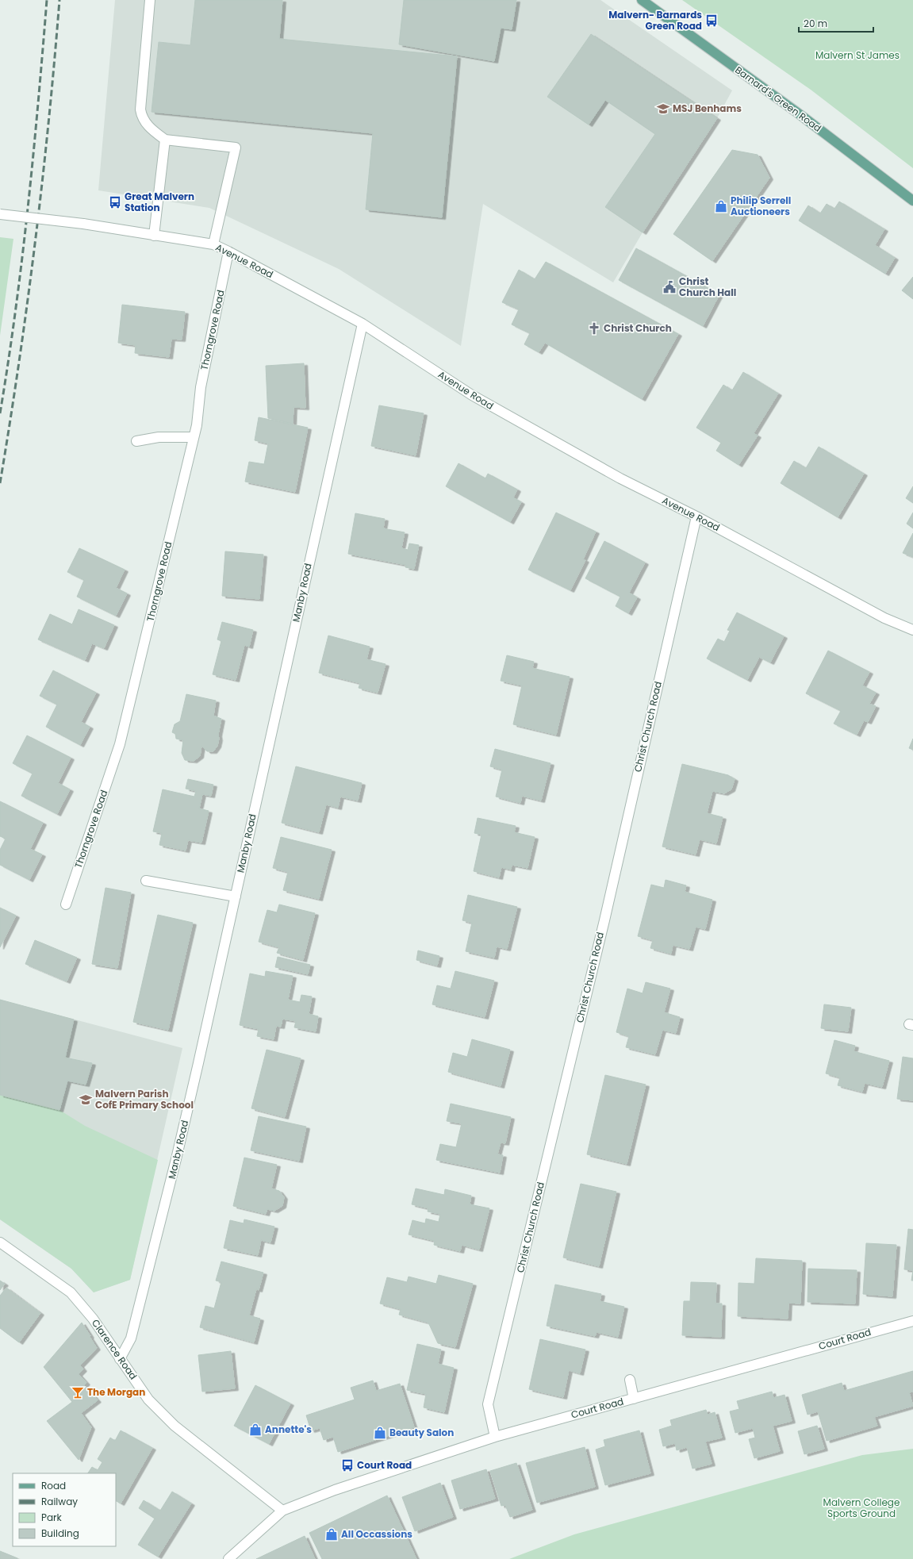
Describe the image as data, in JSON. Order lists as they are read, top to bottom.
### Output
{
  "streets": {
    "main road": ["Barnard's Green Road"],
    "street": [
      "Avenue Road",
      "Thorngrove Road",
      "Manby Road",
      "Christ Church Road",
      "Court Road",
      "Clarence Road"
    ]
  },
  "crossings": [
    ["Avenue Road", "Thorngrove Road"],
    ["Avenue Road", "Manby Road"],
    ["Avenue Road", "Christ Church Road"],
    ["Manby Road", "Clarence Road"],
    ["Christ Church Road", "Court Road"],
    ["Court Road", "Clarence Road"]
  ],
  "parks": ["Malvern St James", "Malvern College Sports Ground"],
  "places": {
    "bus stop": ["Malvern- Barnards Green Road", "Great Malvern Station", "Court Road"],
    "school or university": ["MSJ Benhams", "Malvern Parish CofE Primary School"],
    "shop": [
      "Philip Serrell Auctioneers",
      "Annette's",
      "Beauty Salon",
      "All Occassions"
    ],
    "public building": ["Christ Church Hall"],
    "church": ["Christ Church"],
    "bar": ["The Morgan"]
  },
  "legend": [
    "Road",
    "Railway",
    "Park",
    "Building"
  ],
  "scale_bar": "20 m"
}
